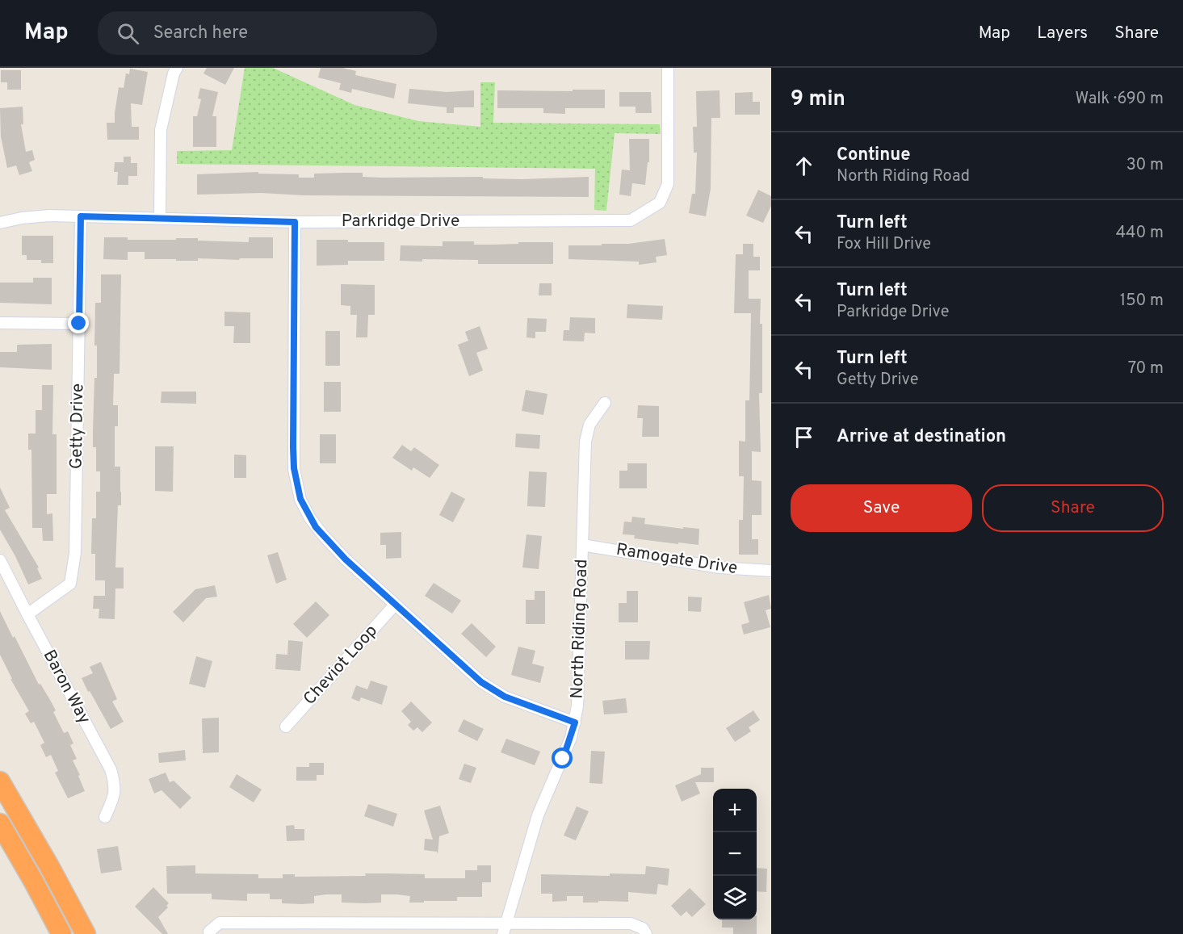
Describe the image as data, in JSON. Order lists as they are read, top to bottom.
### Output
{
  "streets": {
    "street": [
      "Parkridge Drive",
      "Getty Drive",
      "Ramogate Drive",
      "North Riding Road",
      "Cheviot Loop",
      "Baron Way"
    ]
  },
  "crossings": [
    ["Parkridge Drive", "Getty Drive"],
    ["Getty Drive", "Baron Way"],
    ["Ramogate Drive", "North Riding Road"]
  ],
  "page": {
    "header": "Map",
    "search": "Search here",
    "nav": ["Map", "Layers", "Share"],
    "heading": ["9 min", "Walk · 690 m"],
    "list": [
      ["Continue", "North Riding Road", "30 m"],
      ["Turn left", "Fox Hill Drive", "440 m"],
      ["Turn left", "Parkridge Drive", "150 m"],
      ["Turn left", "Getty Drive", "70 m"],
      "Arrive at destination"
    ],
    "buttons": ["Save", "Share"],
    "map_buttons": ["+", "−"]
  }
}
